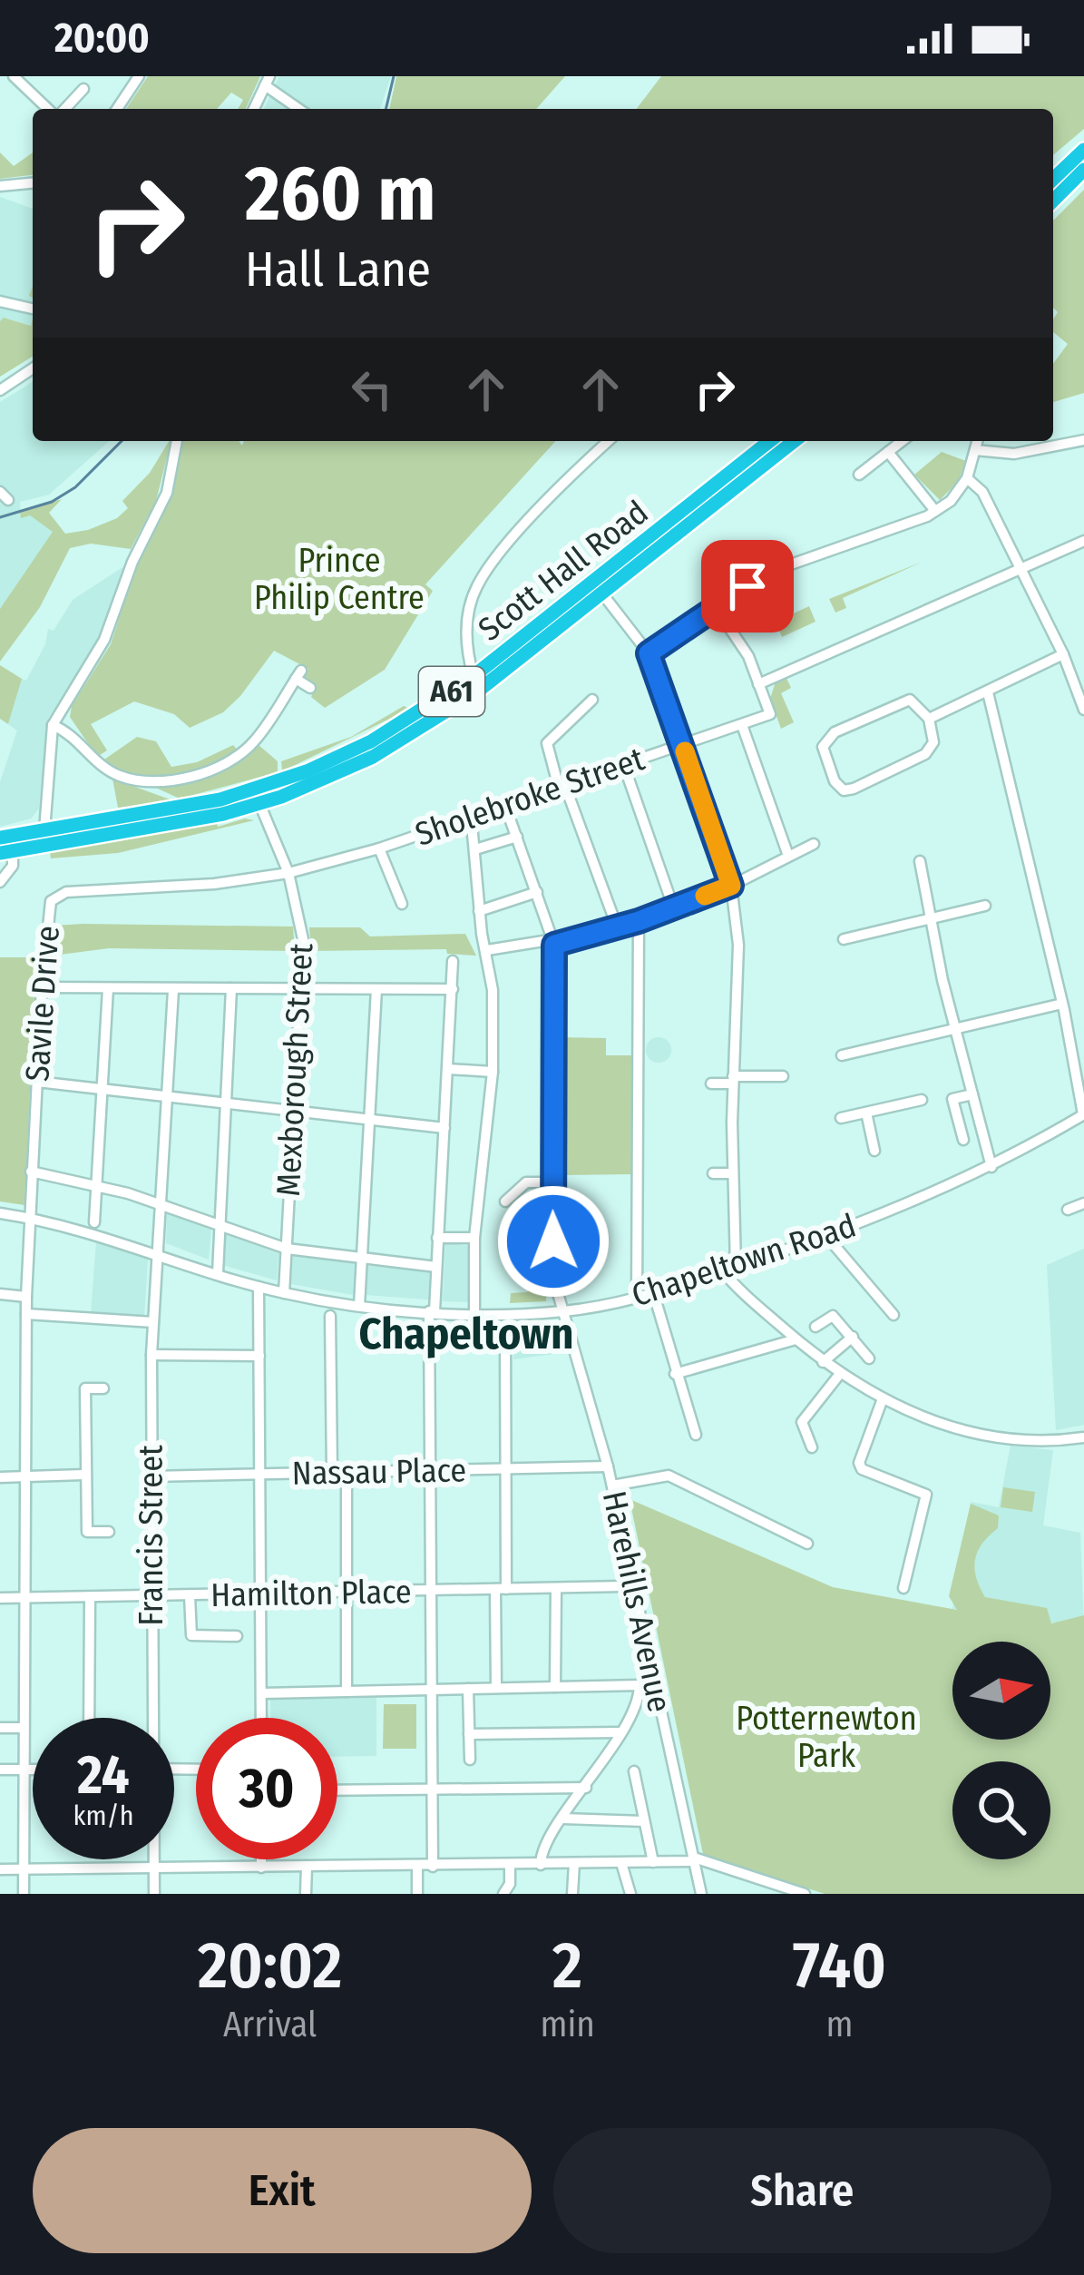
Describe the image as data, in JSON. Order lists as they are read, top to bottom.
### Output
{
  "streets": {
    "highway": ["Scott Hall Road", "A61"],
    "street": [
      "Sholebroke Street",
      "Savile Drive",
      "Mexborough Street",
      "Chapeltown Road",
      "Nassau Place",
      "Francis Street",
      "Hamilton Place",
      "Harehills Avenue"
    ]
  },
  "crossings": [
    ["Scott Hall Road", "Mexborough Street"],
    ["Sholebroke Street", "Savile Drive"],
    ["Sholebroke Street", "Mexborough Street"],
    ["Sholebroke Street", "Harehills Avenue"],
    ["Savile Drive", "Mexborough Street"],
    ["Savile Drive", "Chapeltown Road"],
    ["Savile Drive", "Hamilton Place"],
    ["Mexborough Street", "Chapeltown Road"],
    ["Chapeltown Road", "Francis Street"],
    ["Chapeltown Road", "Harehills Avenue"],
    ["Nassau Place", "Francis Street"],
    ["Nassau Place", "Harehills Avenue"],
    ["Francis Street", "Hamilton Place"]
  ],
  "districts": ["Chapeltown"],
  "parks": ["Prince Philip Centre", "Potternewton Park"],
  "north": "right",
  "page": {
    "status": "20:00",
    "turn": ["260 m", "Hall Lane"],
    "speed": "24 km/h",
    "limit": "30",
    "eta": [
      "20:02",
      "Arrival",
      "2",
      "min",
      "740",
      "m"
    ],
    "buttons": ["Exit", "Share"]
  }
}
